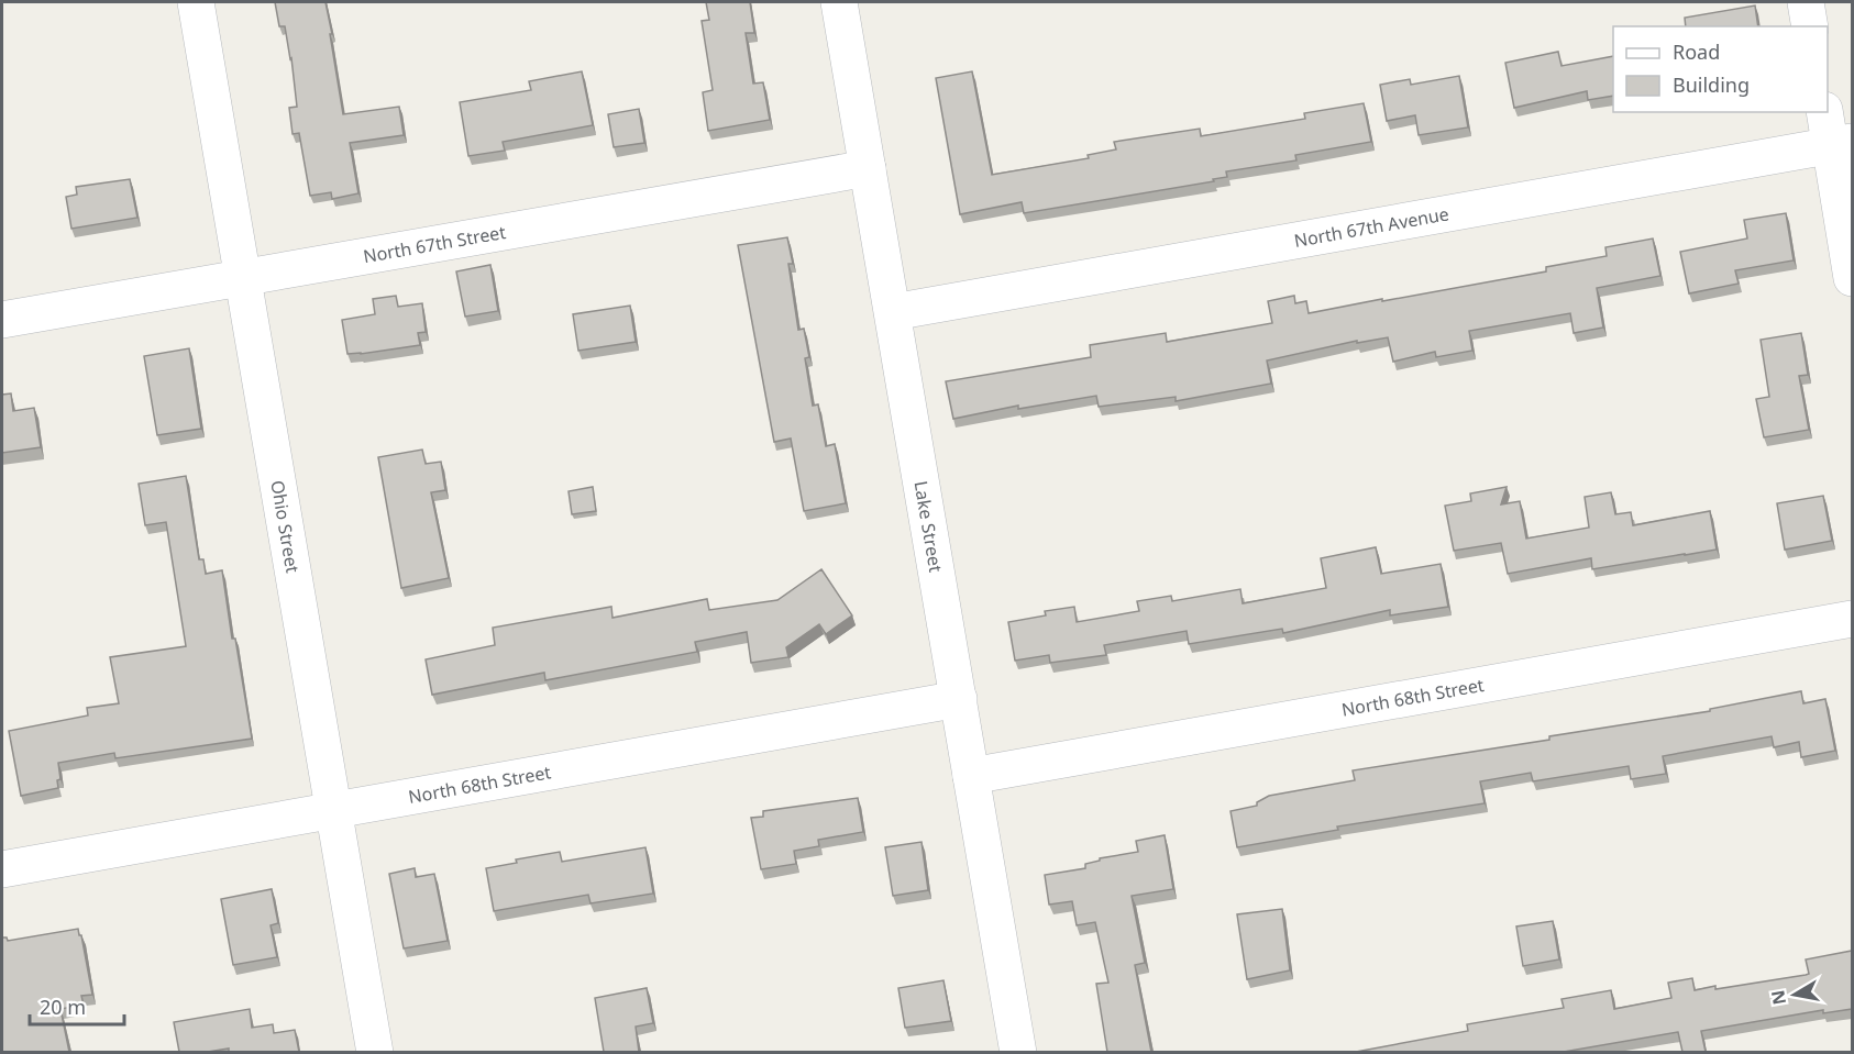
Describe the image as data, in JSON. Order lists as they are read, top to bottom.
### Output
{
  "streets": {
    "street": [
      "North 67th Avenue",
      "North 67th Street",
      "Lake Street",
      "Ohio Street",
      "North 68th Street"
    ]
  },
  "crossings": [
    ["North 67th Avenue", "Lake Street"],
    ["North 67th Street", "Lake Street"],
    ["North 67th Street", "Ohio Street"],
    ["Lake Street", "North 68th Street"],
    ["Ohio Street", "North 68th Street"]
  ],
  "legend": ["Road", "Building"],
  "scale_bar": "20 m",
  "north": "left"
}
